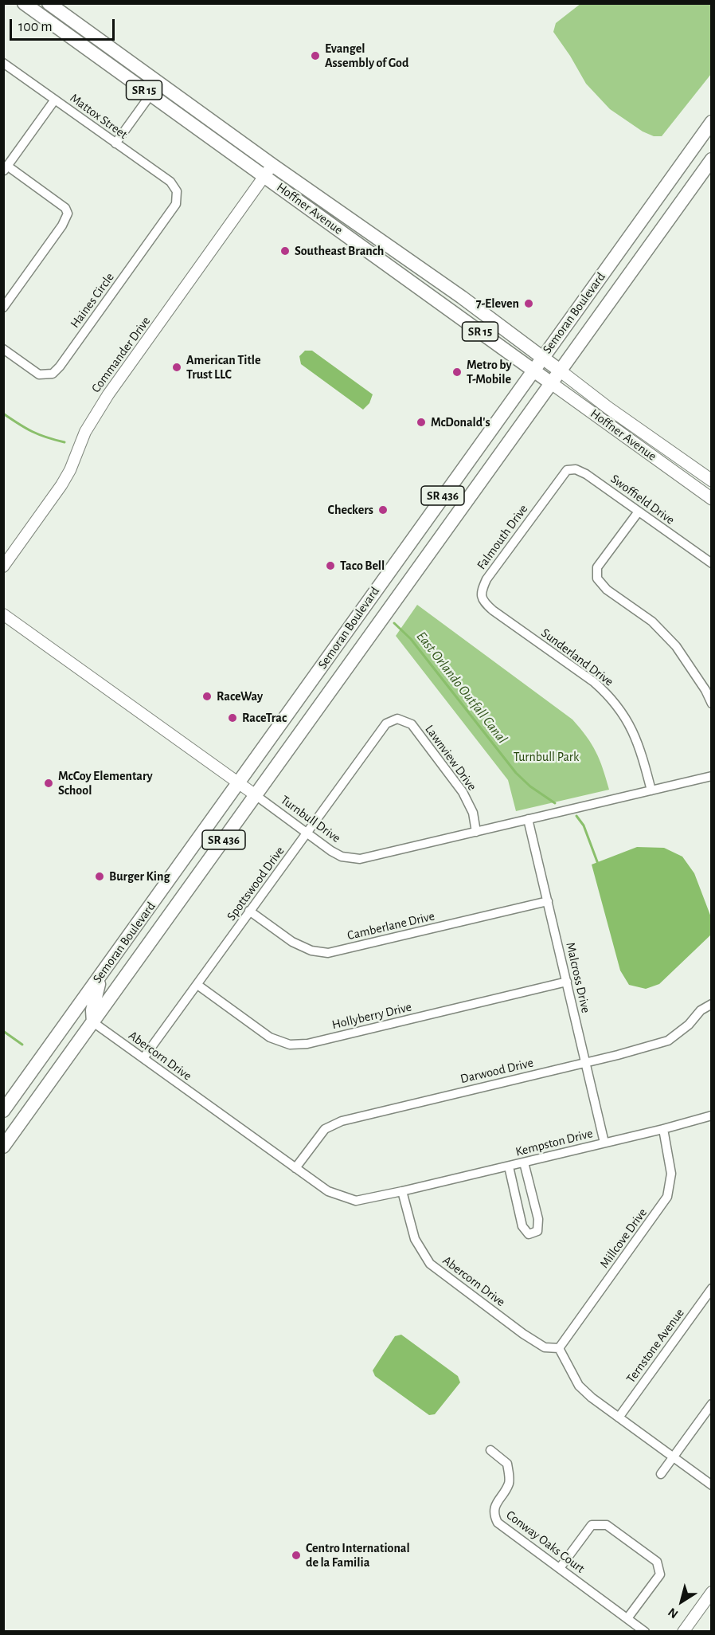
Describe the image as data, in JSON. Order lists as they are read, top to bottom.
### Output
{
  "streets": {
    "main road": [
      "SR 15",
      "Hoffner Avenue",
      "Semoran Boulevard",
      "SR 436"
    ],
    "street": [
      "Mattox Street",
      "Haines Circle",
      "Commander Drive",
      "Swoffield Drive",
      "Falmouth Drive",
      "Sunderland Drive",
      "Lawnview Drive",
      "Turnbull Drive",
      "Spottswood Drive",
      "Camberlane Drive",
      "Malcross Drive",
      "Hollyberry Drive",
      "Abercorn Drive",
      "Darwood Drive",
      "Kempston Drive",
      "Millcove Drive",
      "Ternstone Avenue",
      "Conway Oaks Court"
    ]
  },
  "crossings": [
    ["Mattox Street", "Haines Circle"],
    ["Hoffner Avenue", "Semoran Boulevard"],
    ["Hoffner Avenue", "Commander Drive"],
    ["Semoran Boulevard", "Turnbull Drive"],
    ["Semoran Boulevard", "Abercorn Drive"],
    ["Swoffield Drive", "Falmouth Drive"],
    ["Falmouth Drive", "Sunderland Drive"],
    ["Sunderland Drive", "Turnbull Drive"],
    ["Lawnview Drive", "Turnbull Drive"],
    ["Lawnview Drive", "Spottswood Drive"],
    ["Turnbull Drive", "Spottswood Drive"],
    ["Turnbull Drive", "Malcross Drive"],
    ["Spottswood Drive", "Camberlane Drive"],
    ["Spottswood Drive", "Hollyberry Drive"],
    ["Spottswood Drive", "Abercorn Drive"],
    ["Camberlane Drive", "Malcross Drive"],
    ["Malcross Drive", "Hollyberry Drive"],
    ["Malcross Drive", "Darwood Drive"],
    ["Malcross Drive", "Kempston Drive"],
    ["Abercorn Drive", "Darwood Drive"],
    ["Abercorn Drive", "Kempston Drive"],
    ["Abercorn Drive", "Millcove Drive"],
    ["Kempston Drive", "Millcove Drive"]
  ],
  "water": ["East Orlando Outfall Canal"],
  "parks": ["Turnbull Park"],
  "places": [
    "Evangel Assembly of God",
    "Southeast Branch",
    "7-Eleven",
    "American Title Trust LLC",
    "Metro by T-Mobile",
    "McDonald's",
    "Checkers",
    "Taco Bell",
    "RaceWay",
    "RaceTrac",
    "McCoy Elementary School",
    "Burger King",
    "Centro International de la Familia"
  ],
  "scale_bar": "100 m",
  "north": "bottom left"
}
